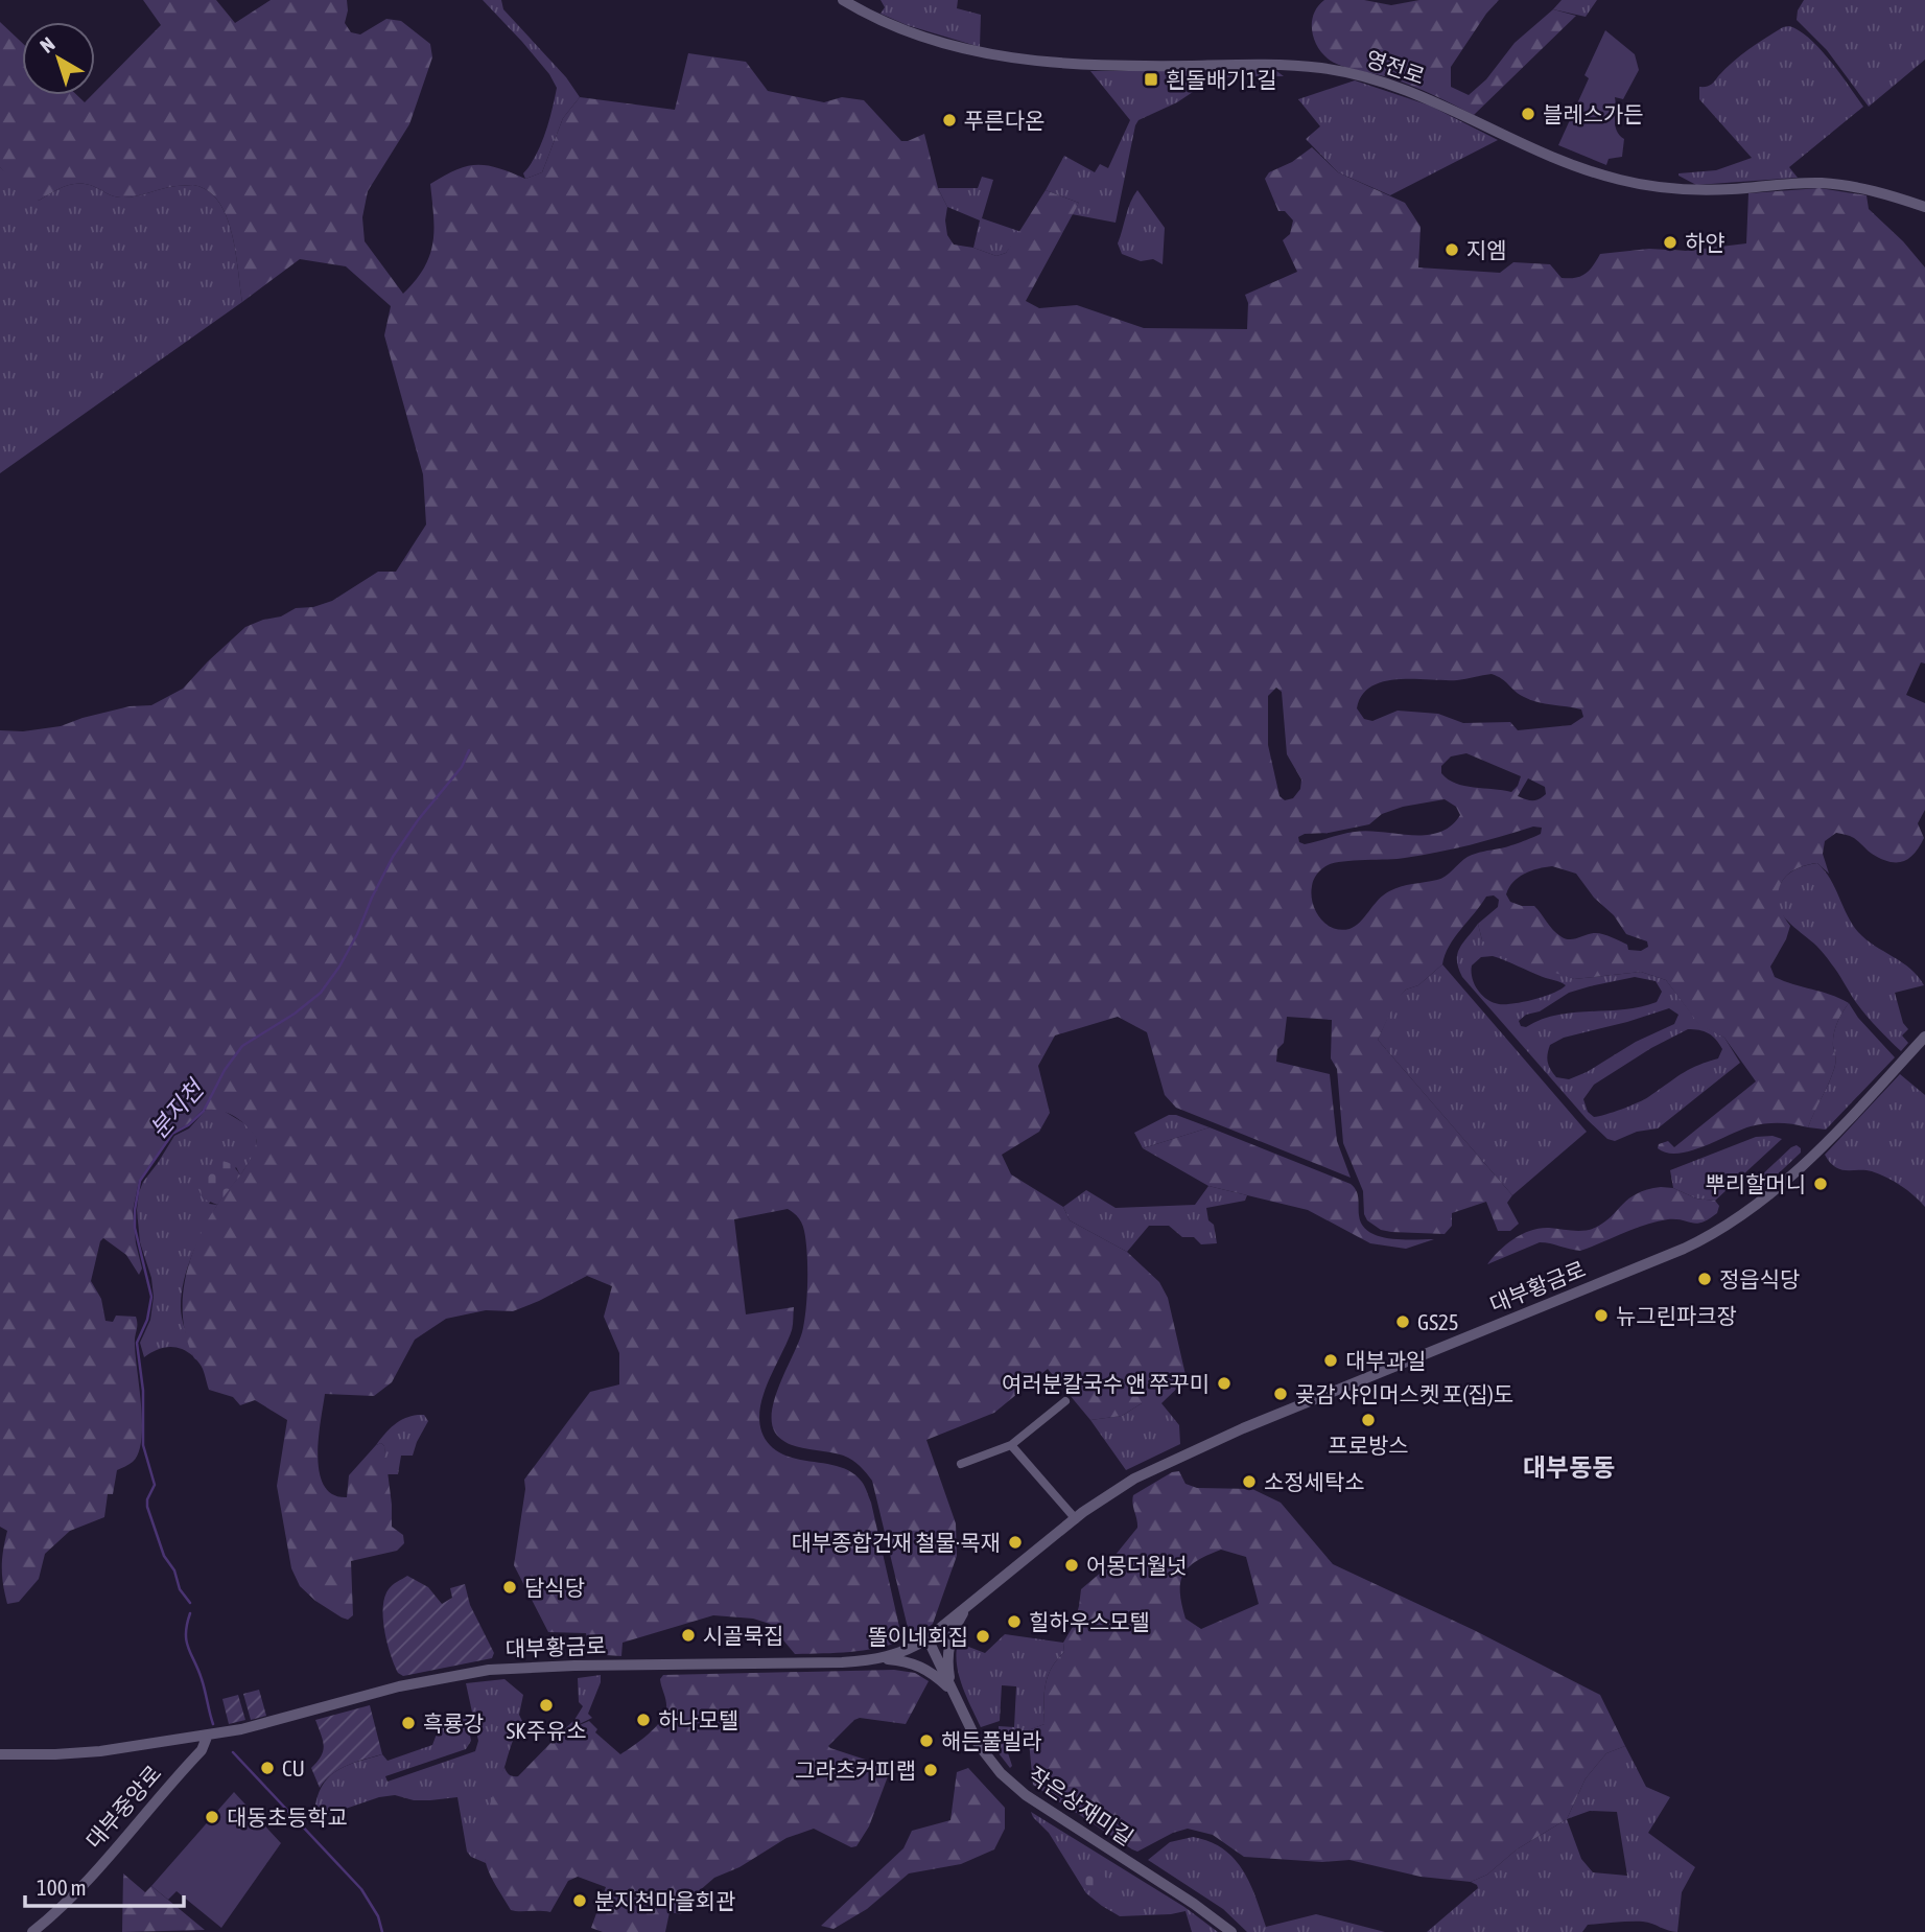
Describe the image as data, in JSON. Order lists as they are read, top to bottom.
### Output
{
  "streets": {
    "main road": [
      "영전로",
      "대부황금로",
      "작은상재미길",
      "대부중앙로"
    ]
  },
  "crossings": [
    ["대부황금로", "작은상재미길"],
    ["대부황금로", "대부중앙로"]
  ],
  "districts": ["대부동동"],
  "water": ["분지천"],
  "places": {
    "transit": ["흰돌배기1길"],
    "other": [
      "블레스가든",
      "푸른다온",
      "하얀",
      "지엠",
      "뿌리할머니",
      "정읍식당",
      "뉴그린파크장",
      "GS25",
      "대부과일",
      "여러분칼국수 앤 쭈꾸미",
      "곶감 샤인머스켓 포(집)도",
      "프로방스",
      "소정세탁소",
      "대부종합건재 철물·목재",
      "어몽더월넛",
      "담식당",
      "힐하우스모텔",
      "시골묵집",
      "똘이네회집",
      "SK주유소",
      "하나모텔",
      "흑룡강",
      "해든풀빌라",
      "CU",
      "그라츠커피랩",
      "대동초등학교",
      "분지천마을회관"
    ]
  },
  "scale_bar": "100 m",
  "north": "top left"
}
